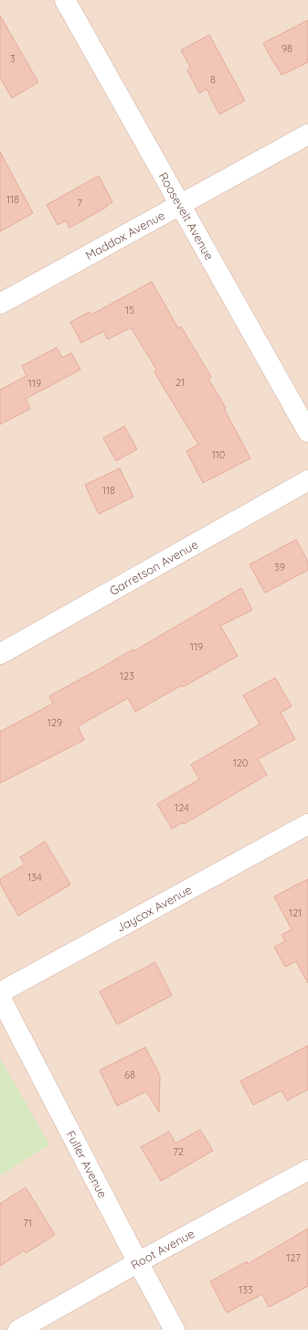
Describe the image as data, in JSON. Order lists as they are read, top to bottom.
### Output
{
  "streets": {
    "street": [
      "Roosevelt Avenue",
      "Maddox Avenue",
      "Garretson Avenue",
      "Jaycox Avenue",
      "Fuller Avenue",
      "Root Avenue"
    ]
  },
  "crossings": [
    ["Roosevelt Avenue", "Maddox Avenue"],
    ["Fuller Avenue", "Root Avenue"]
  ],
  "house_numbers": [
    "98",
    "3",
    "8",
    "118",
    "7",
    "15",
    "21",
    "119",
    "110",
    "118",
    "39",
    "119",
    "123",
    "129",
    "120",
    "124",
    "134",
    "121",
    "68",
    "72",
    "71",
    "127",
    "133"
  ]
}
